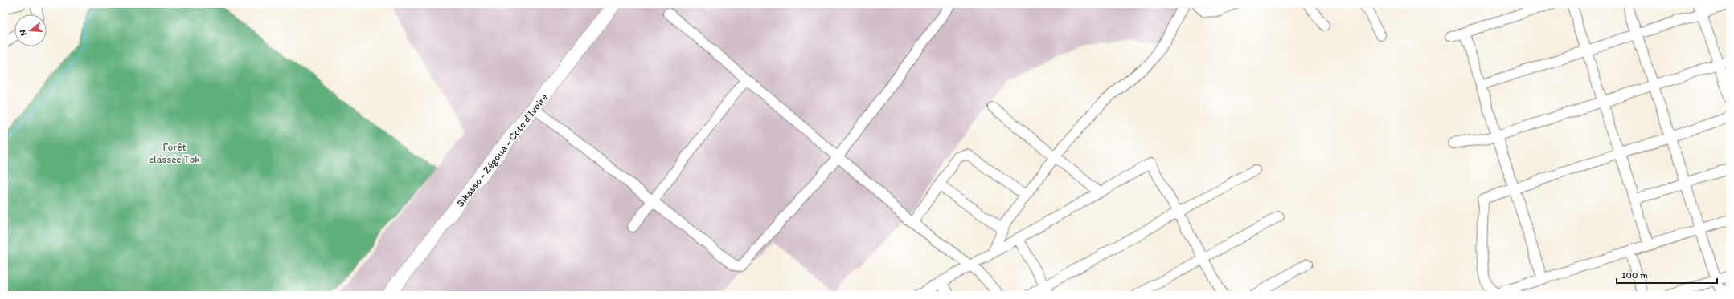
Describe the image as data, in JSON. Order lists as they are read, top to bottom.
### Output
{
  "streets": {
    "highway": ["Sikasso - Zégoua - Cote d'Ivoire"]
  },
  "parks": ["Forêt classée Tok"],
  "scale_bar": "100 m",
  "north": "left"
}
